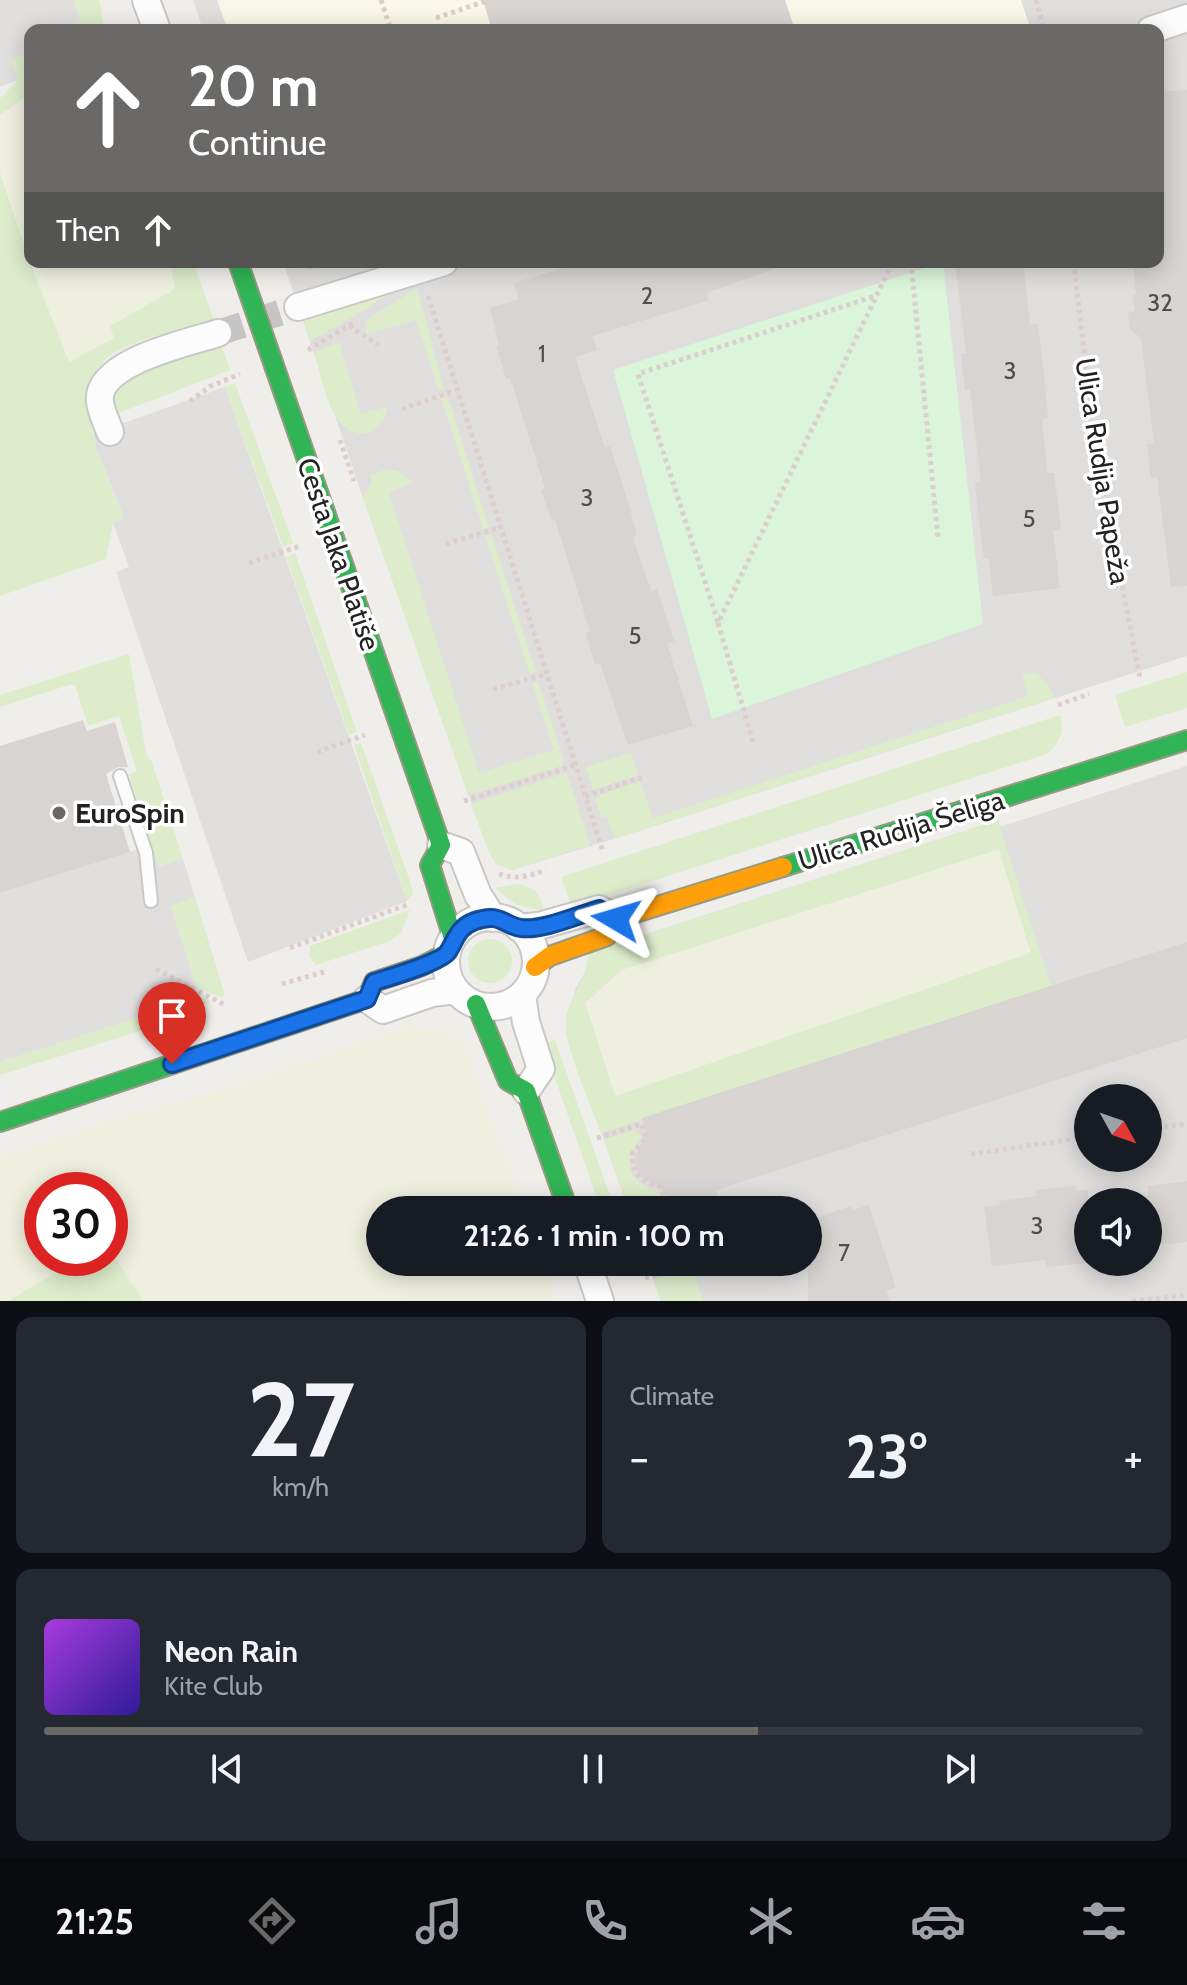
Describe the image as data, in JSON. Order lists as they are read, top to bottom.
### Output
{
  "streets": {
    "street": ["Cesta Jaka Platiše", "Ulica Rudija Šeliga"],
    "path": ["Ulica Rudija Papeža"]
  },
  "crossings": [
    ["Cesta Jaka Platiše", "Ulica Rudija Šeliga"]
  ],
  "places": ["EuroSpin"],
  "house_numbers": [
    "2",
    "32",
    "1",
    "3",
    "3",
    "5",
    "5",
    "3",
    "7"
  ],
  "north": "bottom right",
  "page": {
    "turn": ["20 m", "Continue"],
    "then": "Then",
    "limit": "30",
    "trip": "21:26 · 1 min · 100 m",
    "tile": [
      ["27", "km/h"],
      "Climate"
    ],
    "heat": ["−", "23°", "+"],
    "song": ["Neon Rain", "Kite Club"],
    "tabs": "21:25"
  }
}
